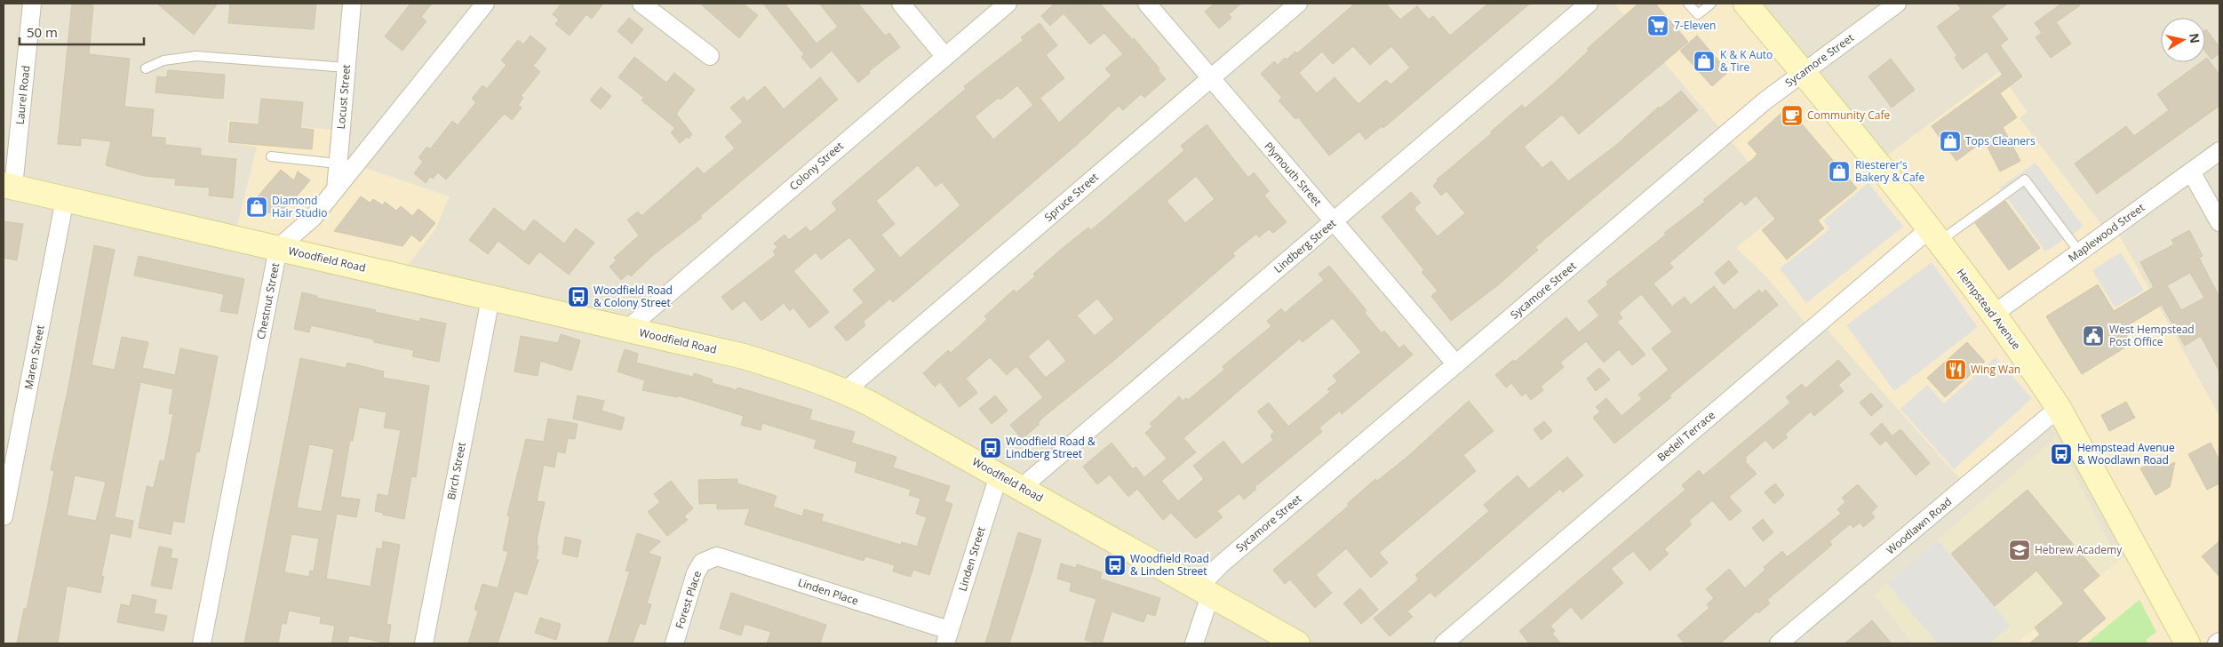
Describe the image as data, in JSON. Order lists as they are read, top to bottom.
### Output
{
  "streets": {
    "main road": ["Woodfield Road", "Hempstead Avenue"],
    "street": [
      "Sycamore Street",
      "Laurel Road",
      "Locust Street",
      "Colony Street",
      "Plymouth Street",
      "Spruce Street",
      "Maplewood Street",
      "Lindberg Street",
      "Chestnut Street",
      "Maren Street",
      "Bedell Terrace",
      "Birch Street",
      "Woodlawn Road",
      "Linden Street",
      "Linden Place",
      "Forest Place"
    ]
  },
  "crossings": [
    ["Sycamore Street", "Plymouth Street"],
    ["Sycamore Street", "Woodfield Road"],
    ["Sycamore Street", "Hempstead Avenue"],
    ["Laurel Road", "Woodfield Road"],
    ["Locust Street", "Chestnut Street"],
    ["Colony Street", "Woodfield Road"],
    ["Plymouth Street", "Spruce Street"],
    ["Plymouth Street", "Lindberg Street"],
    ["Spruce Street", "Woodfield Road"],
    ["Maplewood Street", "Hempstead Avenue"],
    ["Lindberg Street", "Woodfield Road"],
    ["Woodfield Road", "Chestnut Street"],
    ["Woodfield Road", "Maren Street"],
    ["Woodfield Road", "Birch Street"],
    ["Woodfield Road", "Linden Street"],
    ["Hempstead Avenue", "Bedell Terrace"],
    ["Hempstead Avenue", "Woodlawn Road"],
    ["Linden Street", "Linden Place"],
    ["Linden Place", "Forest Place"]
  ],
  "places": {
    "supermarket": ["7-Eleven"],
    "shop": [
      "K & K Auto & Tire",
      "Tops Cleaners",
      "Riesterer's Bakery & Cafe",
      "Diamond Hair Studio"
    ],
    "cafe": ["Community Cafe"],
    "bus stop": [
      "Woodfield Road & Colony Street",
      "Woodfield Road & Lindberg Street",
      "Hempstead Avenue & Woodlawn Road",
      "Woodfield Road & Linden Street"
    ],
    "public building": ["West Hempstead Post Office"],
    "restaurant": ["Wing Wan"],
    "school or university": ["Hebrew Academy"]
  },
  "scale_bar": "50 m",
  "north": "right"
}
